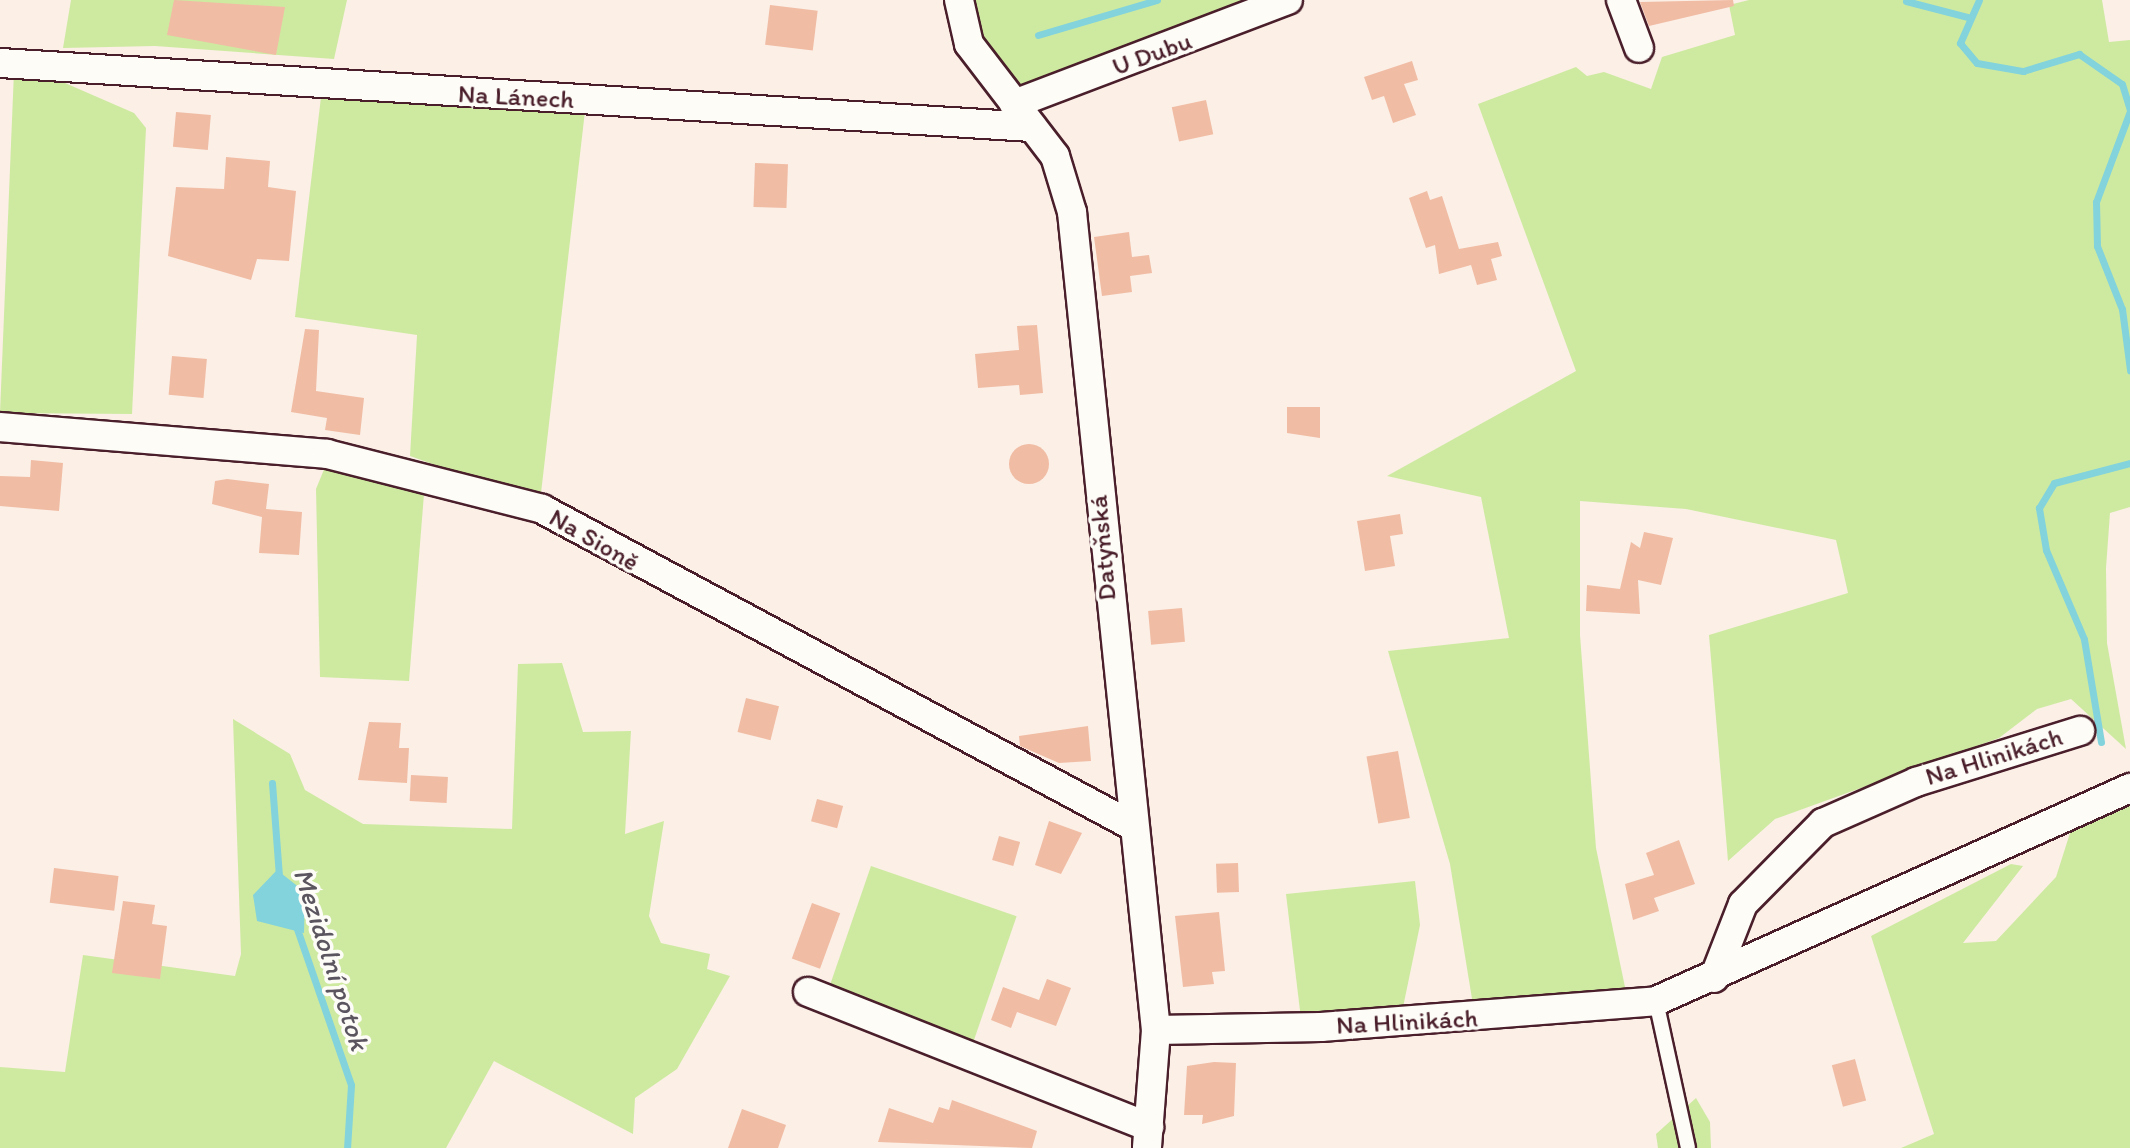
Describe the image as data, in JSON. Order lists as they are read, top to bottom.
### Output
{
  "streets": {
    "street": [
      "U Dubu",
      "Na Lánech",
      "Na Sioně",
      "Datyňská",
      "Na Hlinikách"
    ]
  },
  "crossings": [
    ["U Dubu", "Datyňská"],
    ["Na Lánech", "Datyňská"],
    ["Na Sioně", "Datyňská"],
    ["Datyňská", "Na Hlinikách"]
  ],
  "water": ["Mezidolní potok"]
}
